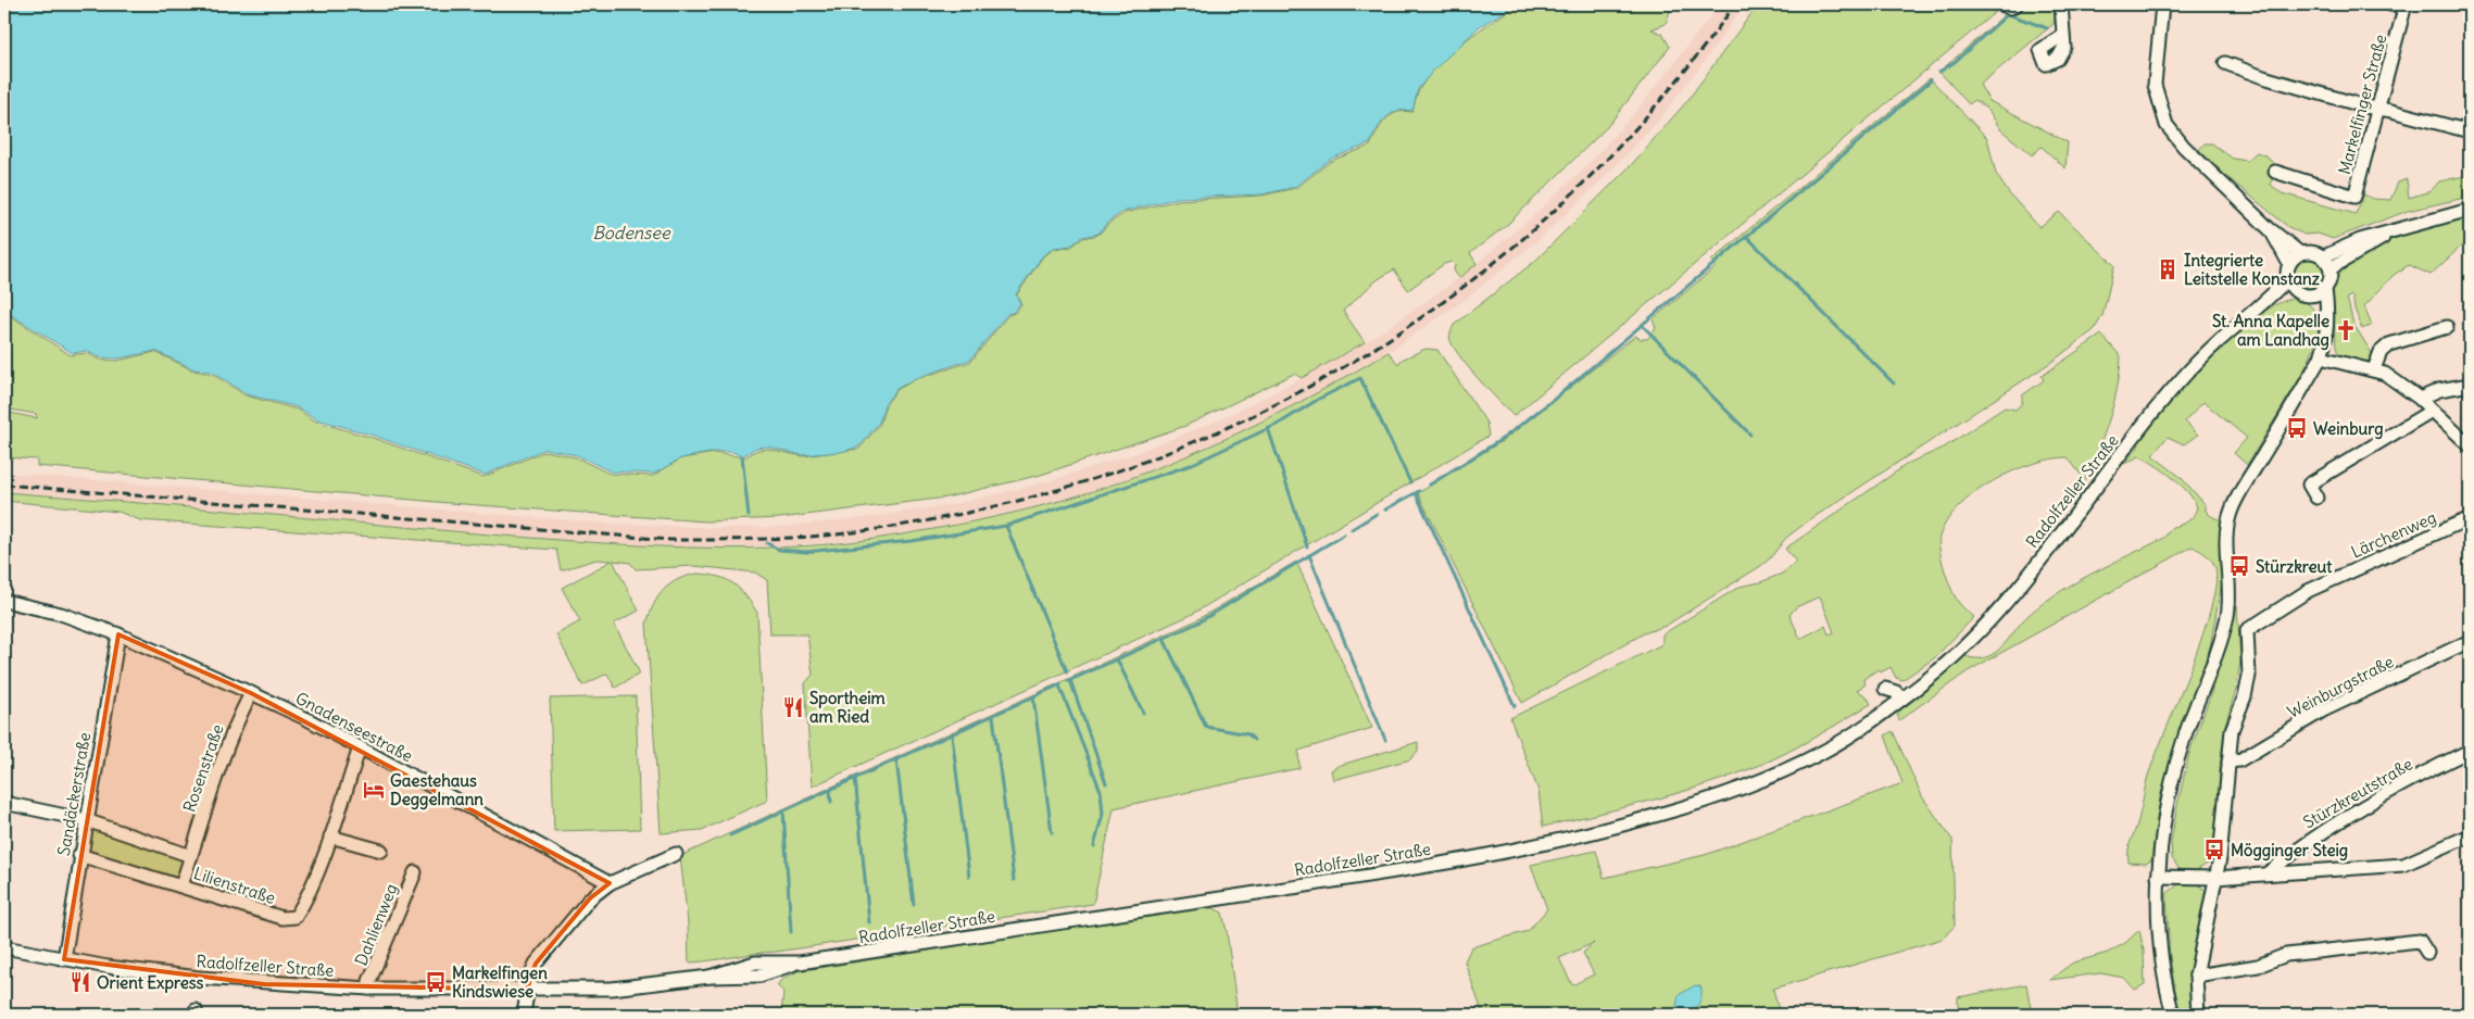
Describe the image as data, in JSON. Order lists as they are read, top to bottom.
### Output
{
  "streets": {
    "street": [
      "Markelfinger Straße",
      "Radolfzeller Straße",
      "Lärchenweg",
      "Weinburgstraße",
      "Gnadenseestraße",
      "Rosenstraße",
      "Stürzkreutstraße",
      "Sandäckerstraße",
      "Lilienstraße",
      "Dahlienweg"
    ]
  },
  "crossings": [
    ["Radolfzeller Straße", "Sandäckerstraße"],
    ["Radolfzeller Straße", "Dahlienweg"],
    ["Lärchenweg", "Weinburgstraße"],
    ["Gnadenseestraße", "Rosenstraße"],
    ["Gnadenseestraße", "Sandäckerstraße"],
    ["Gnadenseestraße", "Lilienstraße"],
    ["Rosenstraße", "Lilienstraße"],
    ["Sandäckerstraße", "Lilienstraße"]
  ],
  "water": ["Bodensee"],
  "places": {
    "building": ["Integrierte Leitstelle Konstanz"],
    "church": ["St. Anna Kapelle am Landhag"],
    "bus stop": [
      "Weinburg",
      "Stürzkreut",
      "Mögginger Steig",
      "Markelfingen Kindswiese"
    ],
    "restaurant": ["Sportheim am Ried", "Orient Express"],
    "hotel": ["Gaestehaus Deggelmann"]
  }
}
